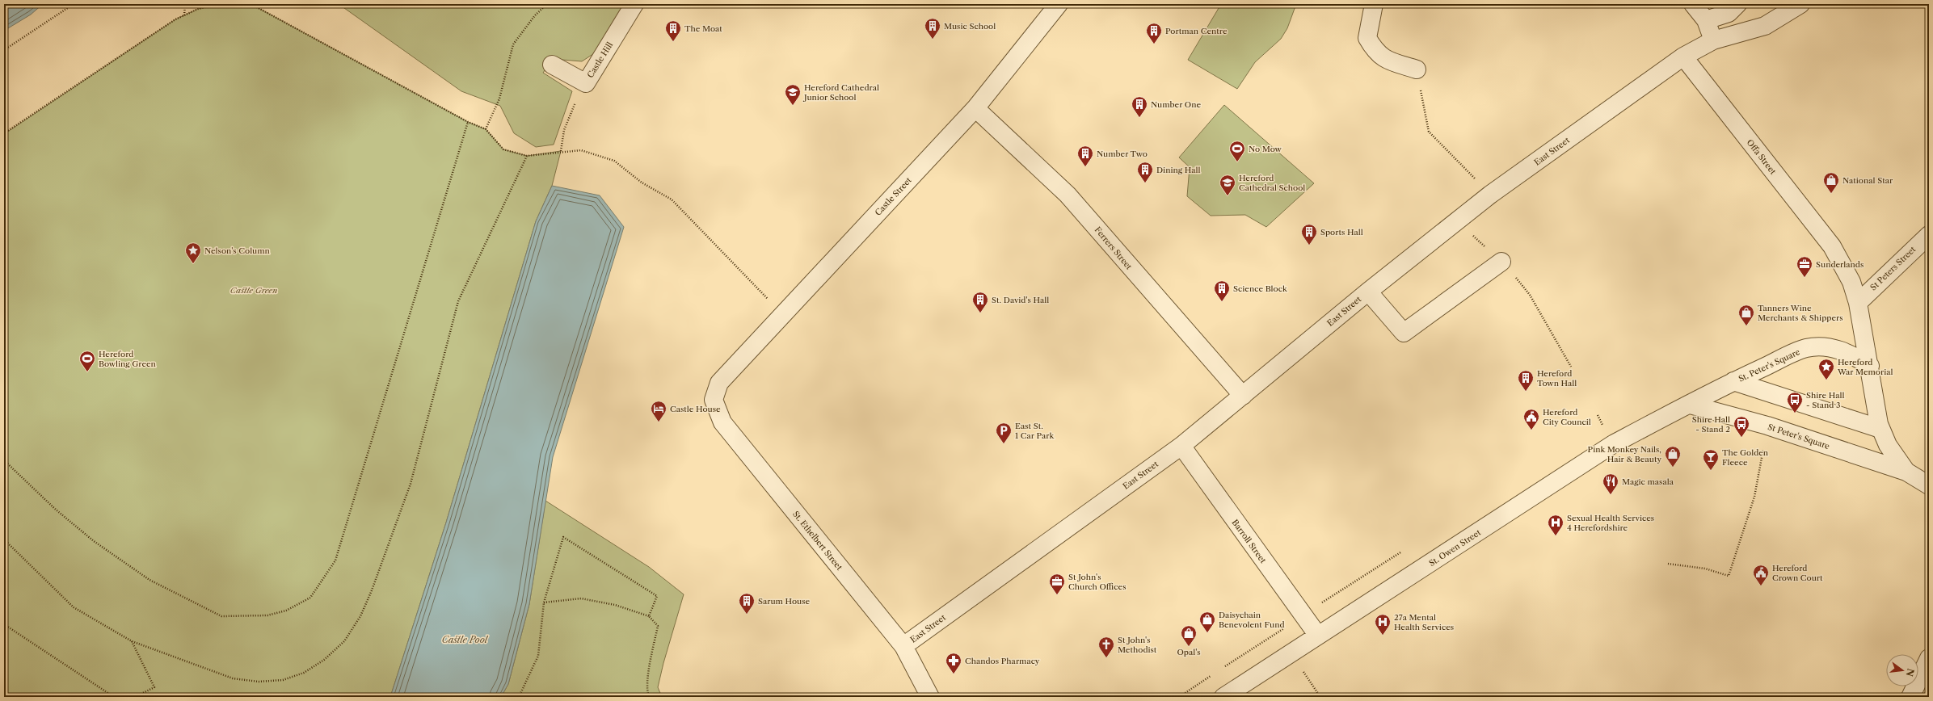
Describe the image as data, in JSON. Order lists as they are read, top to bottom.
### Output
{
  "streets": {
    "street": [
      "Castle Hill",
      "East Street",
      "Offa Street",
      "Castle Street",
      "Ferrers Street",
      "St Peters Street",
      "St. Peter's Square",
      "St Peter's Square",
      "St. Ethelbert Street",
      "Barroll Street",
      "St. Owen Street"
    ]
  },
  "crossings": [
    ["East Street", "Offa Street"],
    ["East Street", "Ferrers Street"],
    ["East Street", "St. Ethelbert Street"],
    ["East Street", "Barroll Street"],
    ["Offa Street", "St Peters Street"],
    ["Castle Street", "Ferrers Street"],
    ["Castle Street", "St. Ethelbert Street"],
    ["St. Peter's Square", "St Peter's Square"],
    ["St. Peter's Square", "St. Owen Street"],
    ["St Peter's Square", "St. Owen Street"],
    ["Barroll Street", "St. Owen Street"]
  ],
  "water": ["Castle Pool"],
  "parks": ["Castle Green"],
  "places": {
    "building": [
      "Music School",
      "The Moat",
      "Portman Centre",
      "Number One",
      "Number Two",
      "Dining Hall",
      "Sports Hall",
      "Science Block",
      "St. David's Hall",
      "Hereford Town Hall",
      "Sarum House"
    ],
    "school or university": ["Hereford Cathedral Junior School", "Hereford Cathedral School"],
    "sports": ["No Mow", "Hereford Bowling Green"],
    "shop": [
      "National Star",
      "Tanners Wine Merchants & Shippers",
      "Pink Monkey Nails, Hair & Beauty",
      "Daisychain Benevolent Fund",
      "Opal's"
    ],
    "place": ["Nelson's Column", "Hereford War Memorial"],
    "office": ["Sunderlands", "St John's Church Offices"],
    "bus stop": ["Shire Hall - Stand 3", "Shire Hall - Stand 2"],
    "hotel": ["Castle House"],
    "public building": ["Hereford City Council", "Hereford Crown Court"],
    "parking": ["East St. 1 Car Park"],
    "bar": ["The Golden Fleece"],
    "restaurant": ["Magic masala"],
    "hospital": ["Sexual Health Services 4 Herefordshire", "27a Mental Health Services"],
    "church": ["St John's Methodist"],
    "pharmacy": ["Chandos Pharmacy"]
  },
  "north": "right"
}
